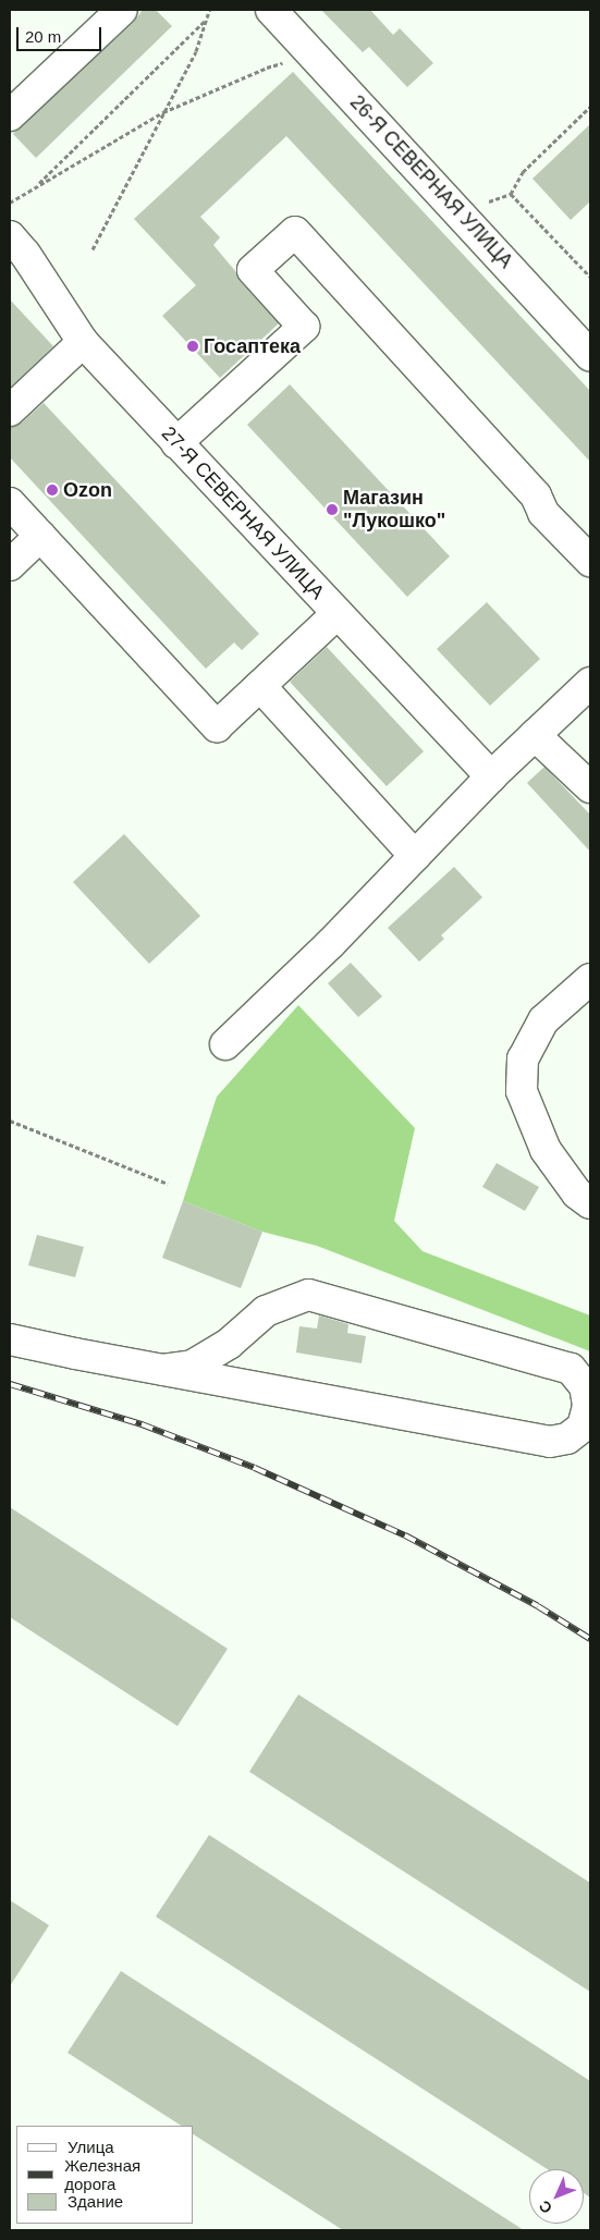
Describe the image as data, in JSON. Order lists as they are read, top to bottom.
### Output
{
  "streets": {
    "street": ["26-Я СЕВЕРНАЯ УЛИЦА", "27-Я СЕВЕРНАЯ УЛИЦА"]
  },
  "places": ["Госаптека", "Ozon", "Магазин \"Лукошко\""],
  "legend": ["Улица", "Железная дорога", "Здание"],
  "scale_bar": "20 m",
  "north": "bottom left"
}
